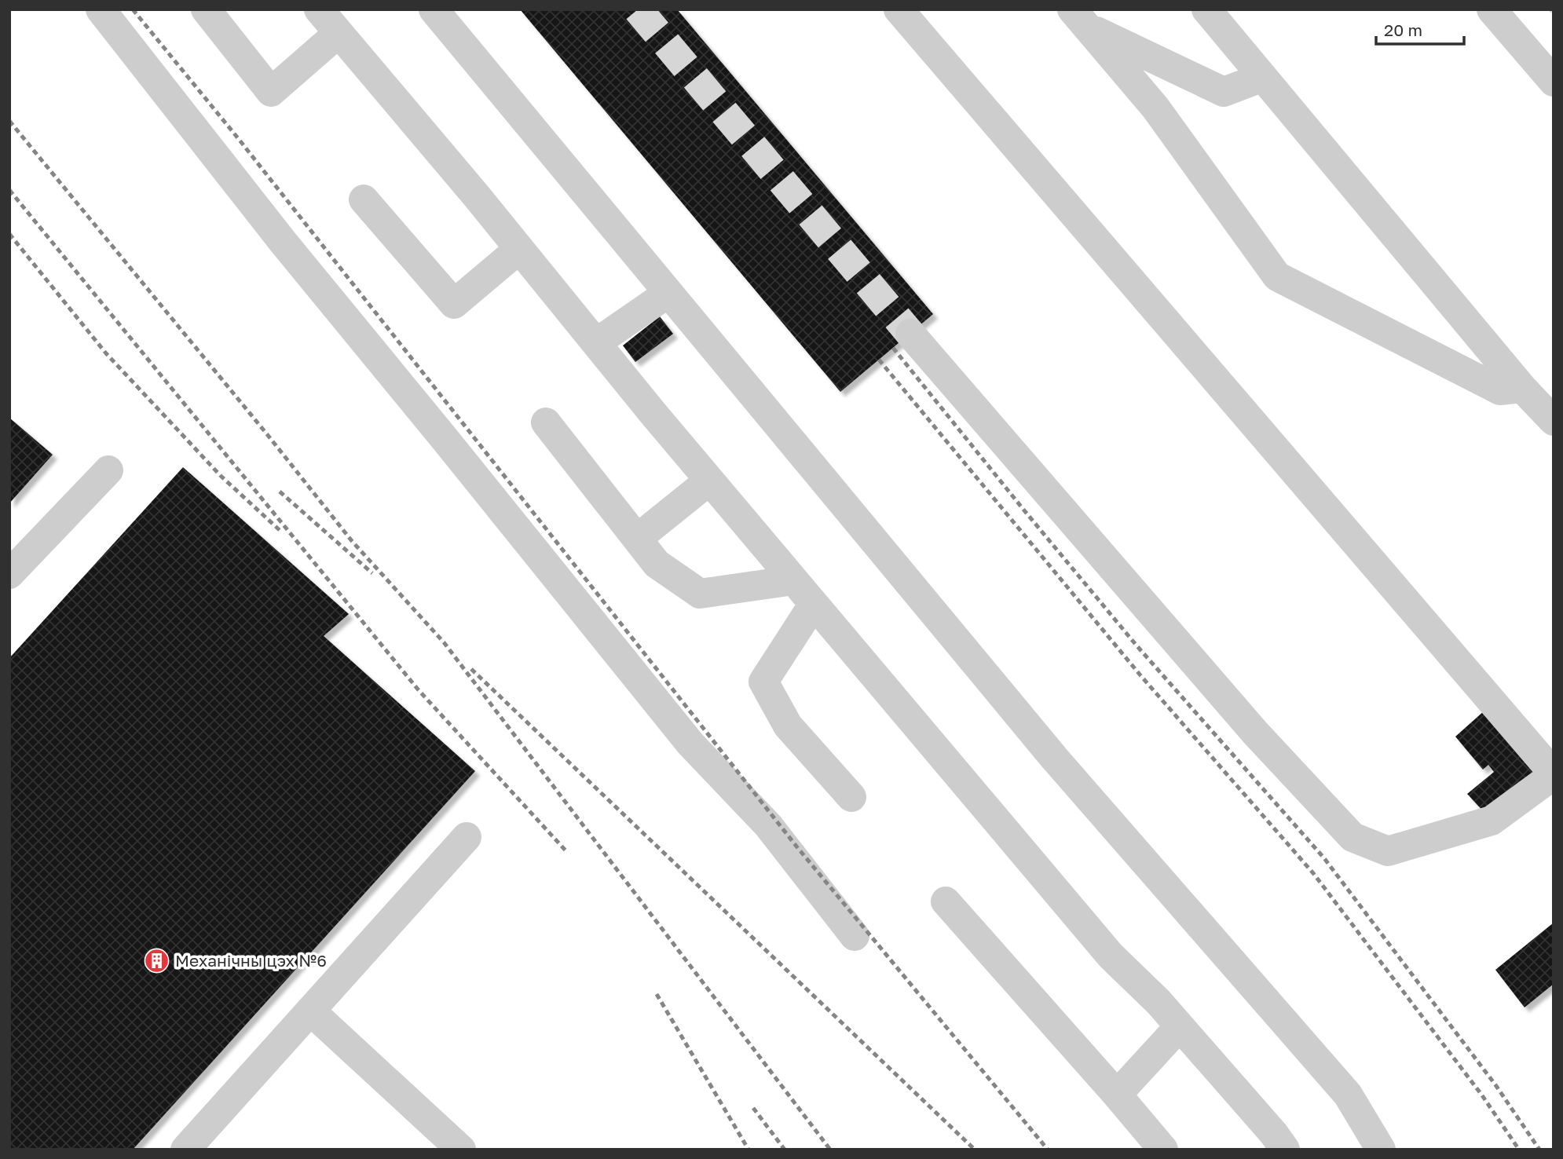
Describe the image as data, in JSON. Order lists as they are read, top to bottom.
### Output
{
  "places": {
    "building": ["Механічны цэх №6"]
  },
  "scale_bar": "20 m"
}
